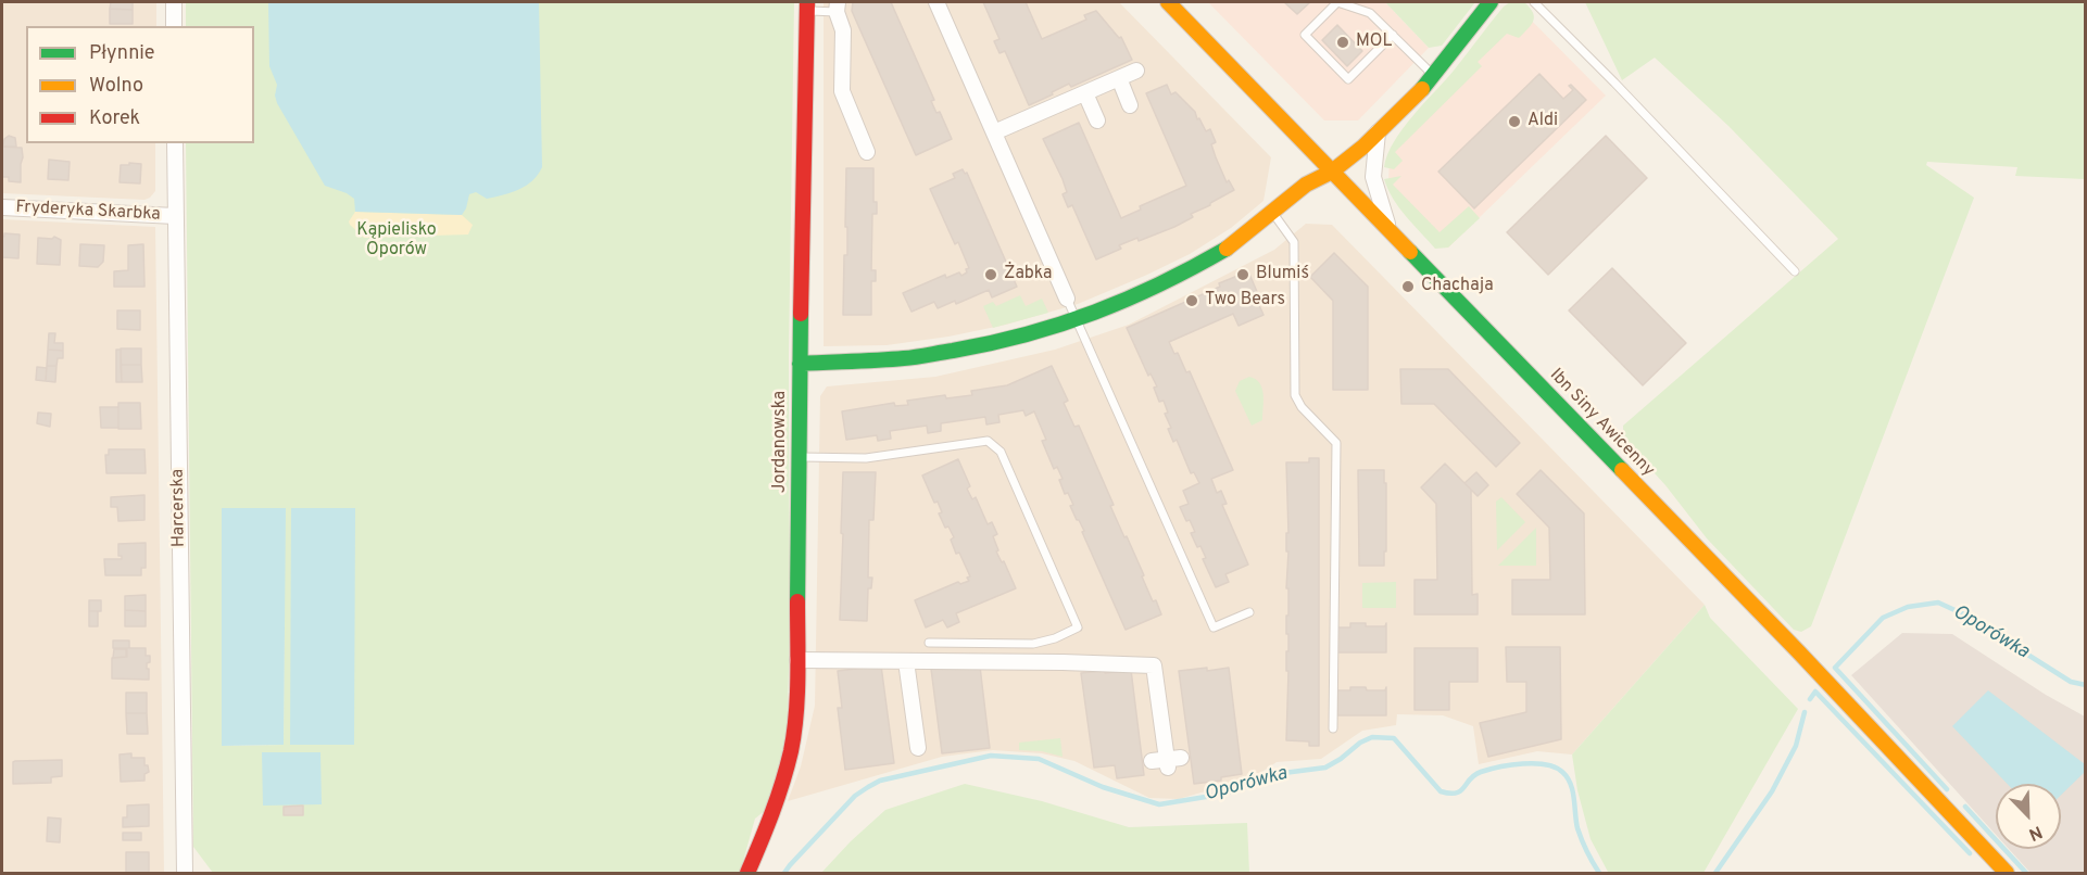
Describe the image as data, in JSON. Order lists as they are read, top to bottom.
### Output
{
  "streets": {
    "street": [
      "Fryderyka Skarbka",
      "Ibn Siny Awicenny",
      "Jordanowska",
      "Harcerska"
    ]
  },
  "crossings": [
    ["Fryderyka Skarbka", "Harcerska"]
  ],
  "water": ["Oporówka"],
  "parks": ["Kąpielisko Oporów"],
  "places": [
    "MOL",
    "Aldi",
    "Żabka",
    "Blumiś",
    "Chachaja",
    "Two Bears"
  ],
  "legend": ["Płynnie", "Wolno", "Korek"],
  "north": "bottom right"
}
